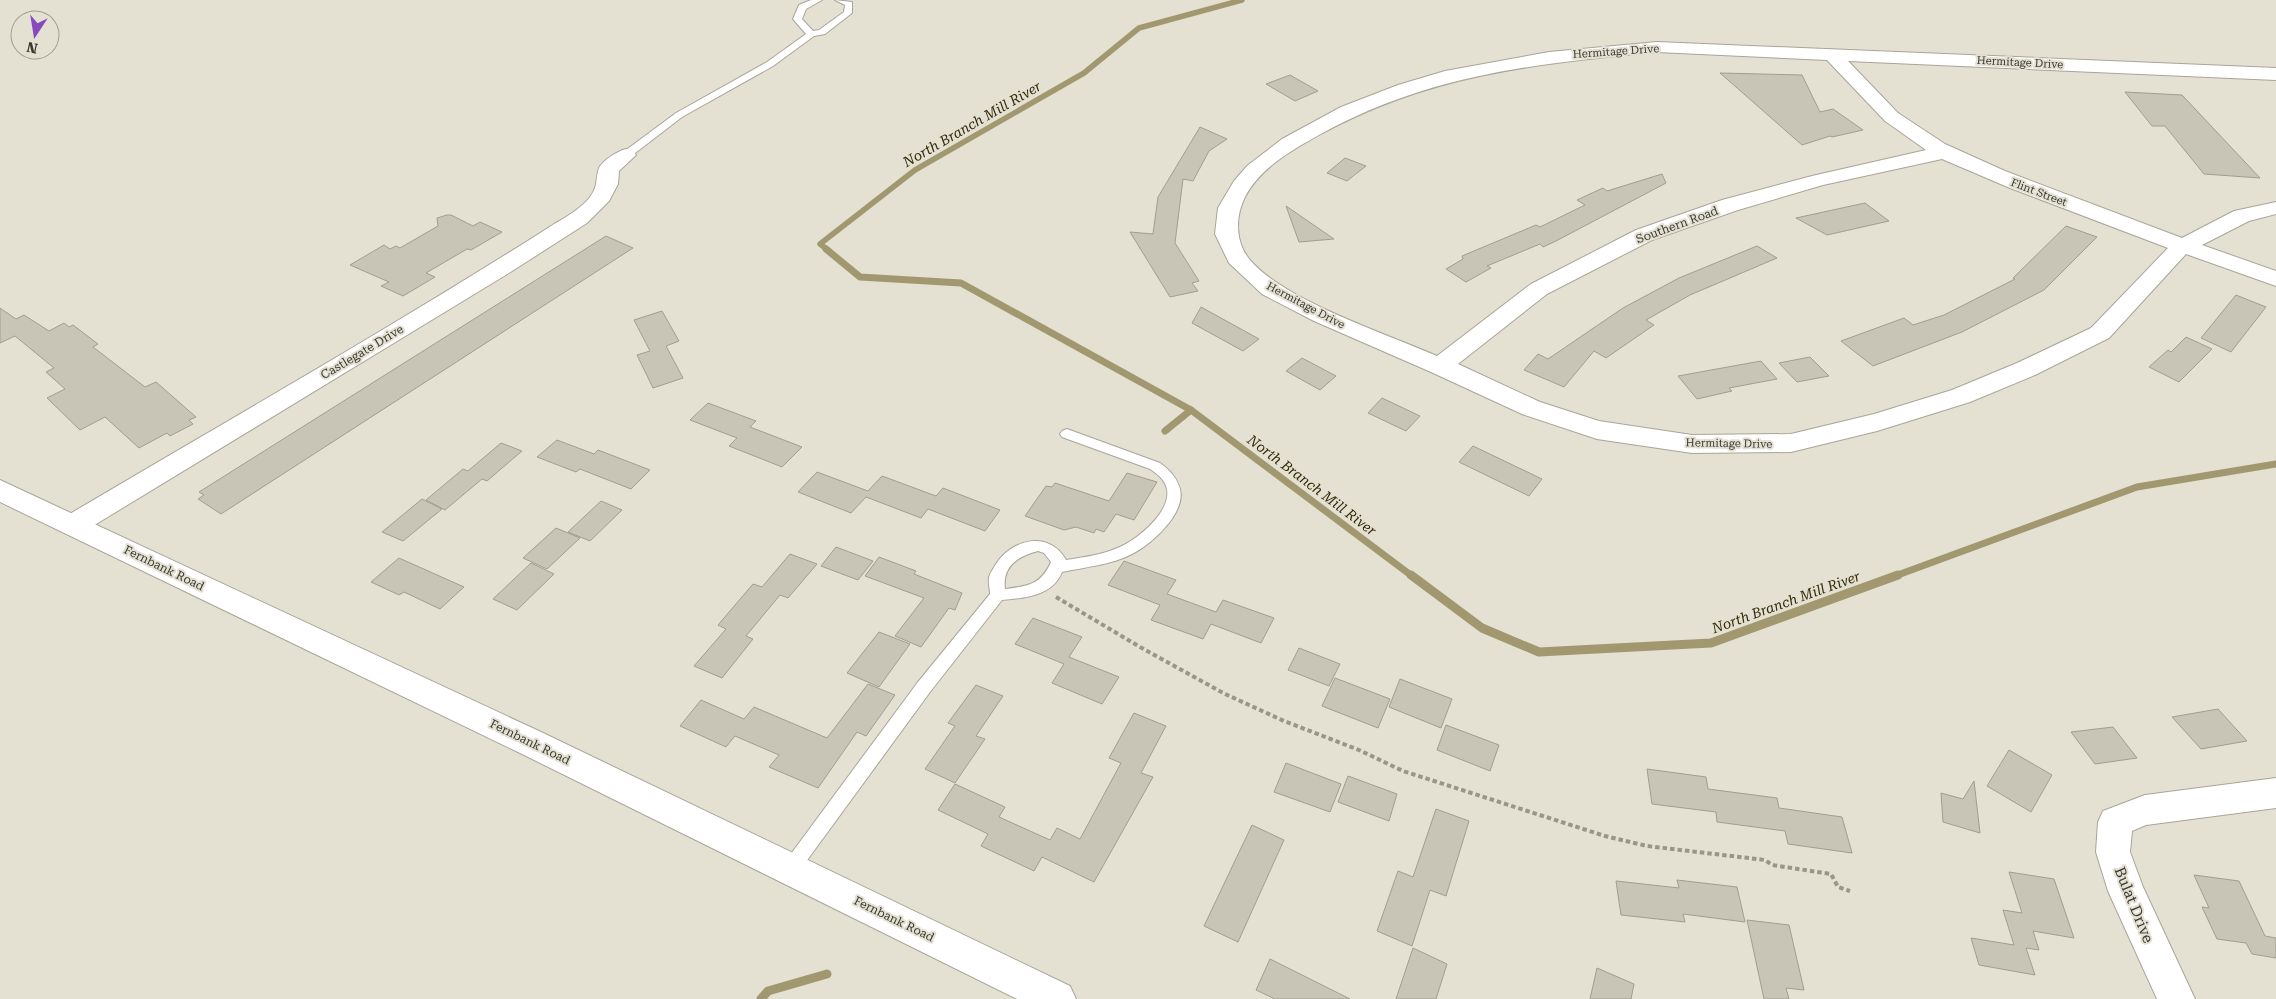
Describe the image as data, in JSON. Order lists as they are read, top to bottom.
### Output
{
  "streets": {
    "street": [
      "Hermitage Drive",
      "Flint Street",
      "Southern Road",
      "Castlegate Drive",
      "Fernbank Road",
      "Bulat Drive"
    ]
  },
  "crossings": [
    ["Hermitage Drive", "Flint Street"],
    ["Hermitage Drive", "Southern Road"],
    ["Flint Street", "Southern Road"],
    ["Castlegate Drive", "Fernbank Road"]
  ],
  "water": ["North Branch Mill River"],
  "north": "bottom"
}
